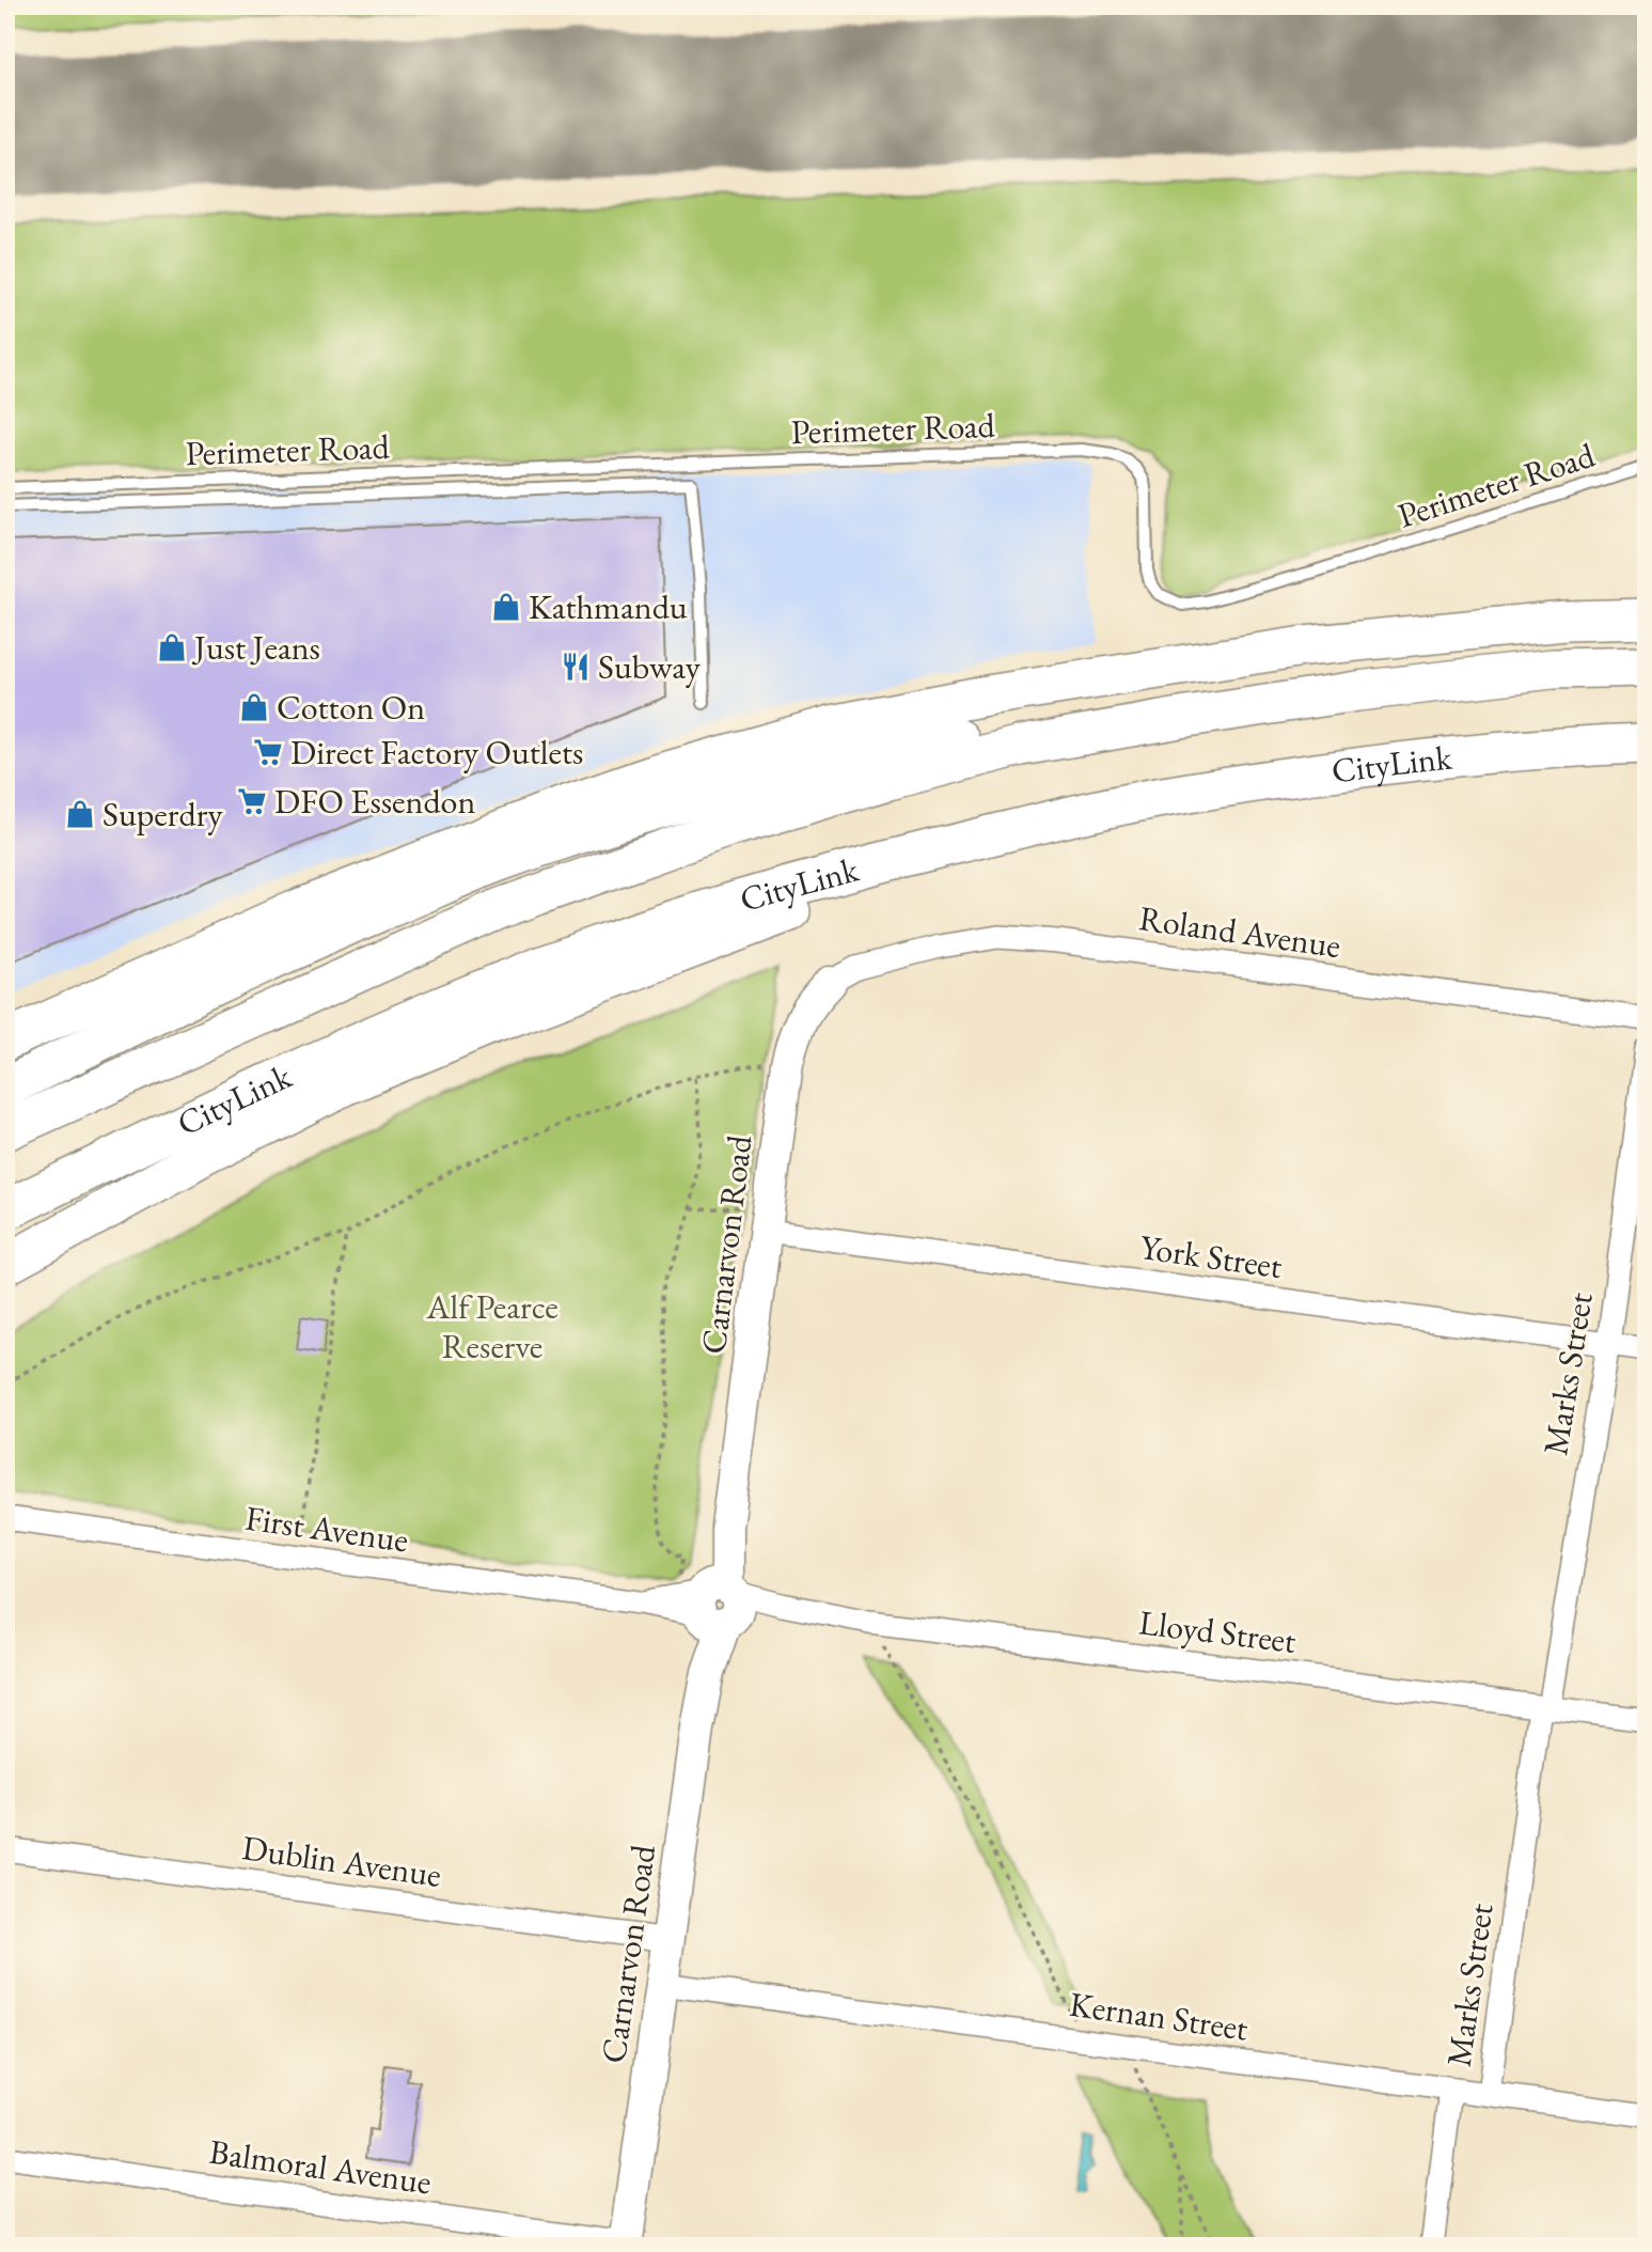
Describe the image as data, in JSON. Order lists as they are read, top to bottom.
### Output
{
  "streets": {
    "highway": ["CityLink"],
    "street": [
      "Roland Avenue",
      "Carnarvon Road",
      "York Street",
      "Marks Street",
      "First Avenue",
      "Lloyd Street",
      "Dublin Avenue",
      "Kernan Street",
      "Balmoral Avenue"
    ],
    "lane": ["Perimeter Road"]
  },
  "crossings": [
    ["Roland Avenue", "Carnarvon Road"],
    ["Carnarvon Road", "York Street"],
    ["Carnarvon Road", "First Avenue"],
    ["Carnarvon Road", "Lloyd Street"],
    ["Carnarvon Road", "Dublin Avenue"],
    ["Carnarvon Road", "Kernan Street"],
    ["Carnarvon Road", "Balmoral Avenue"],
    ["York Street", "Marks Street"],
    ["Marks Street", "Lloyd Street"],
    ["Marks Street", "Kernan Street"],
    ["First Avenue", "Lloyd Street"]
  ],
  "parks": ["Alf Pearce Reserve"],
  "places": {
    "shop": [
      "Kathmandu",
      "Just Jeans",
      "Cotton On",
      "Superdry"
    ],
    "restaurant": ["Subway"],
    "supermarket": ["Direct Factory Outlets", "DFO Essendon"]
  }
}
